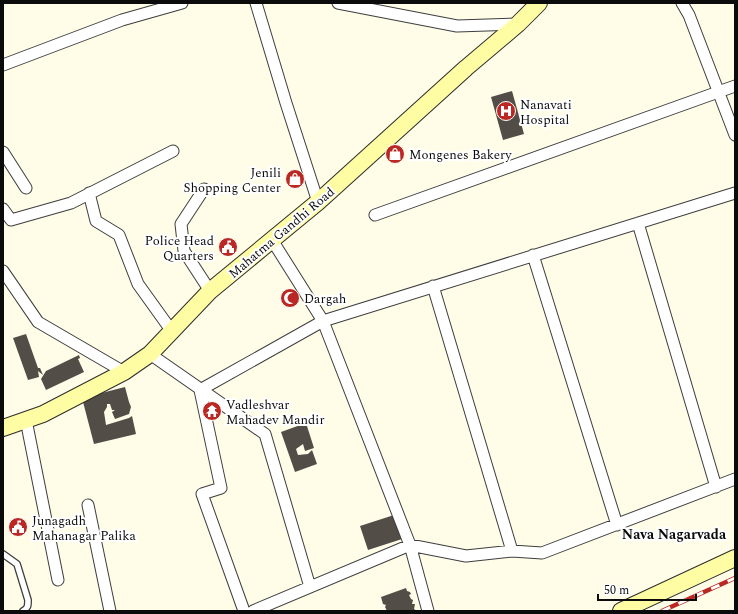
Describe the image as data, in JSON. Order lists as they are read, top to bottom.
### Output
{
  "streets": {
    "street": ["Mahatma Gandhi Road"]
  },
  "districts": ["Nava Nagarvada"],
  "places": {
    "hospital": ["Nanavati Hospital"],
    "shop": ["Mongenes Bakery", "Jenili Shopping Center"],
    "public building": ["Police Head Quarters", "Junagadh Mahanagar Palika"],
    "mosque": ["Dargah"],
    "temple": ["Vadleshvar Mahadev Mandir"]
  },
  "scale_bar": "50 m"
}
